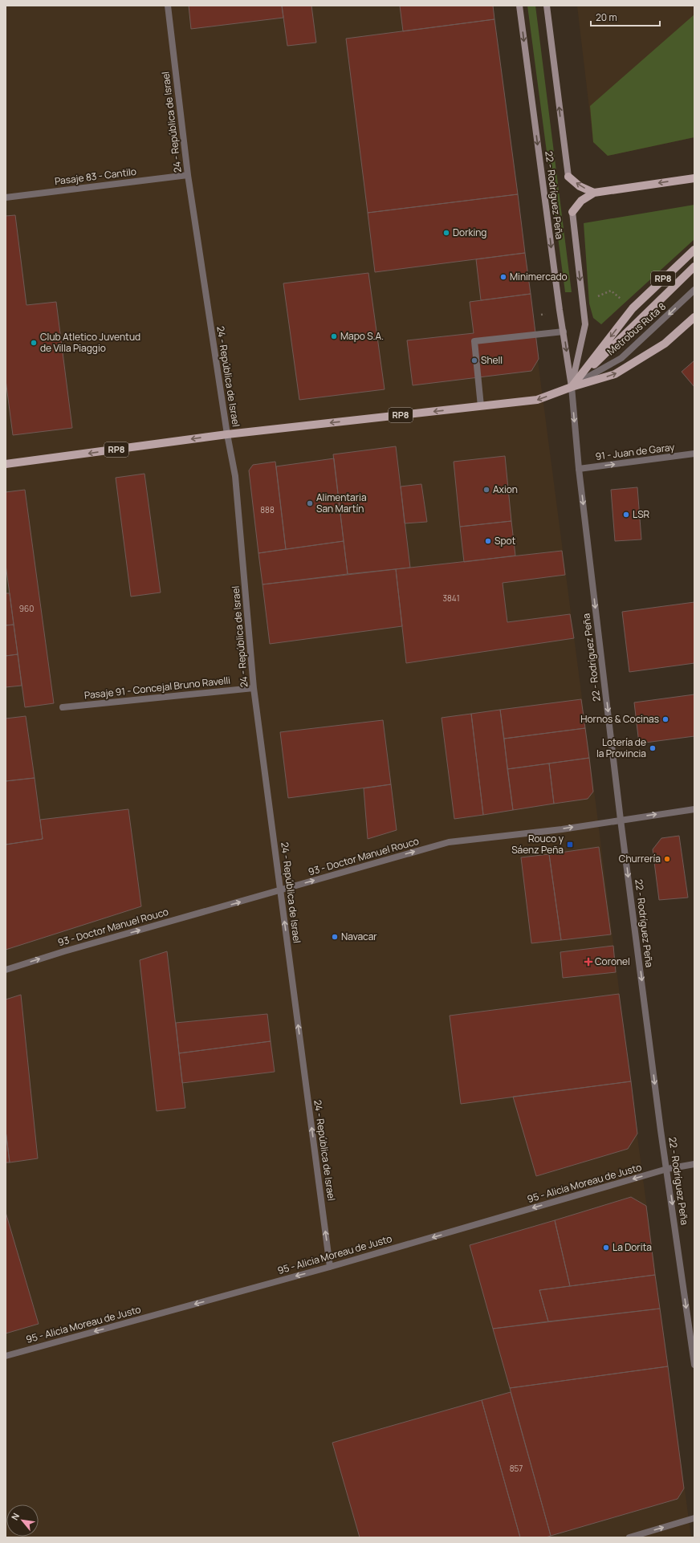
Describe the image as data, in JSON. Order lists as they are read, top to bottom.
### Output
{
  "streets": {
    "main road": ["22 - Rodríguez Peña", "RP8"],
    "street": [
      "24 - República de Israel",
      "Pasaje 83 - Cantilo",
      "Metrobus Ruta 8",
      "91 - Juan de Garay",
      "Pasaje 91 - Concejal Bruno Ravelli",
      "93 - Doctor Manuel Rouco",
      "95 - Alicia Moreau de Justo"
    ]
  },
  "crossings": [
    ["24 - República de Israel", "Pasaje 83 - Cantilo"],
    ["24 - República de Israel", "RP8"],
    ["24 - República de Israel", "Pasaje 91 - Concejal Bruno Ravelli"],
    ["24 - República de Israel", "93 - Doctor Manuel Rouco"],
    ["24 - República de Israel", "95 - Alicia Moreau de Justo"],
    ["22 - Rodríguez Peña", "RP8"],
    ["22 - Rodríguez Peña", "Metrobus Ruta 8"],
    ["22 - Rodríguez Peña", "91 - Juan de Garay"],
    ["22 - Rodríguez Peña", "93 - Doctor Manuel Rouco"],
    ["22 - Rodríguez Peña", "95 - Alicia Moreau de Justo"],
    ["RP8", "Metrobus Ruta 8"]
  ],
  "one_way": [
    "Metrobus Ruta 8",
    "91 - Juan de Garay",
    "93 - Doctor Manuel Rouco",
    "95 - Alicia Moreau de Justo"
  ],
  "places": {
    "other": [
      "Dorking",
      "Minimercado",
      "Mapo S.A.",
      "Club Atletico Juventud de Villa Piaggio",
      "Shell",
      "Axion",
      "Alimentaria San Martín",
      "LSR",
      "Spot",
      "Hornos & Cocinas",
      "Lotería de la Provincia",
      "Churrería",
      "Navacar",
      "La Dorita"
    ],
    "transit": ["Rouco y Sáenz Peña"],
    "health": ["Coronel"]
  },
  "house_numbers": [
    "888",
    "3841",
    "960",
    "857"
  ],
  "scale_bar": "20 m",
  "north": "top left"
}
